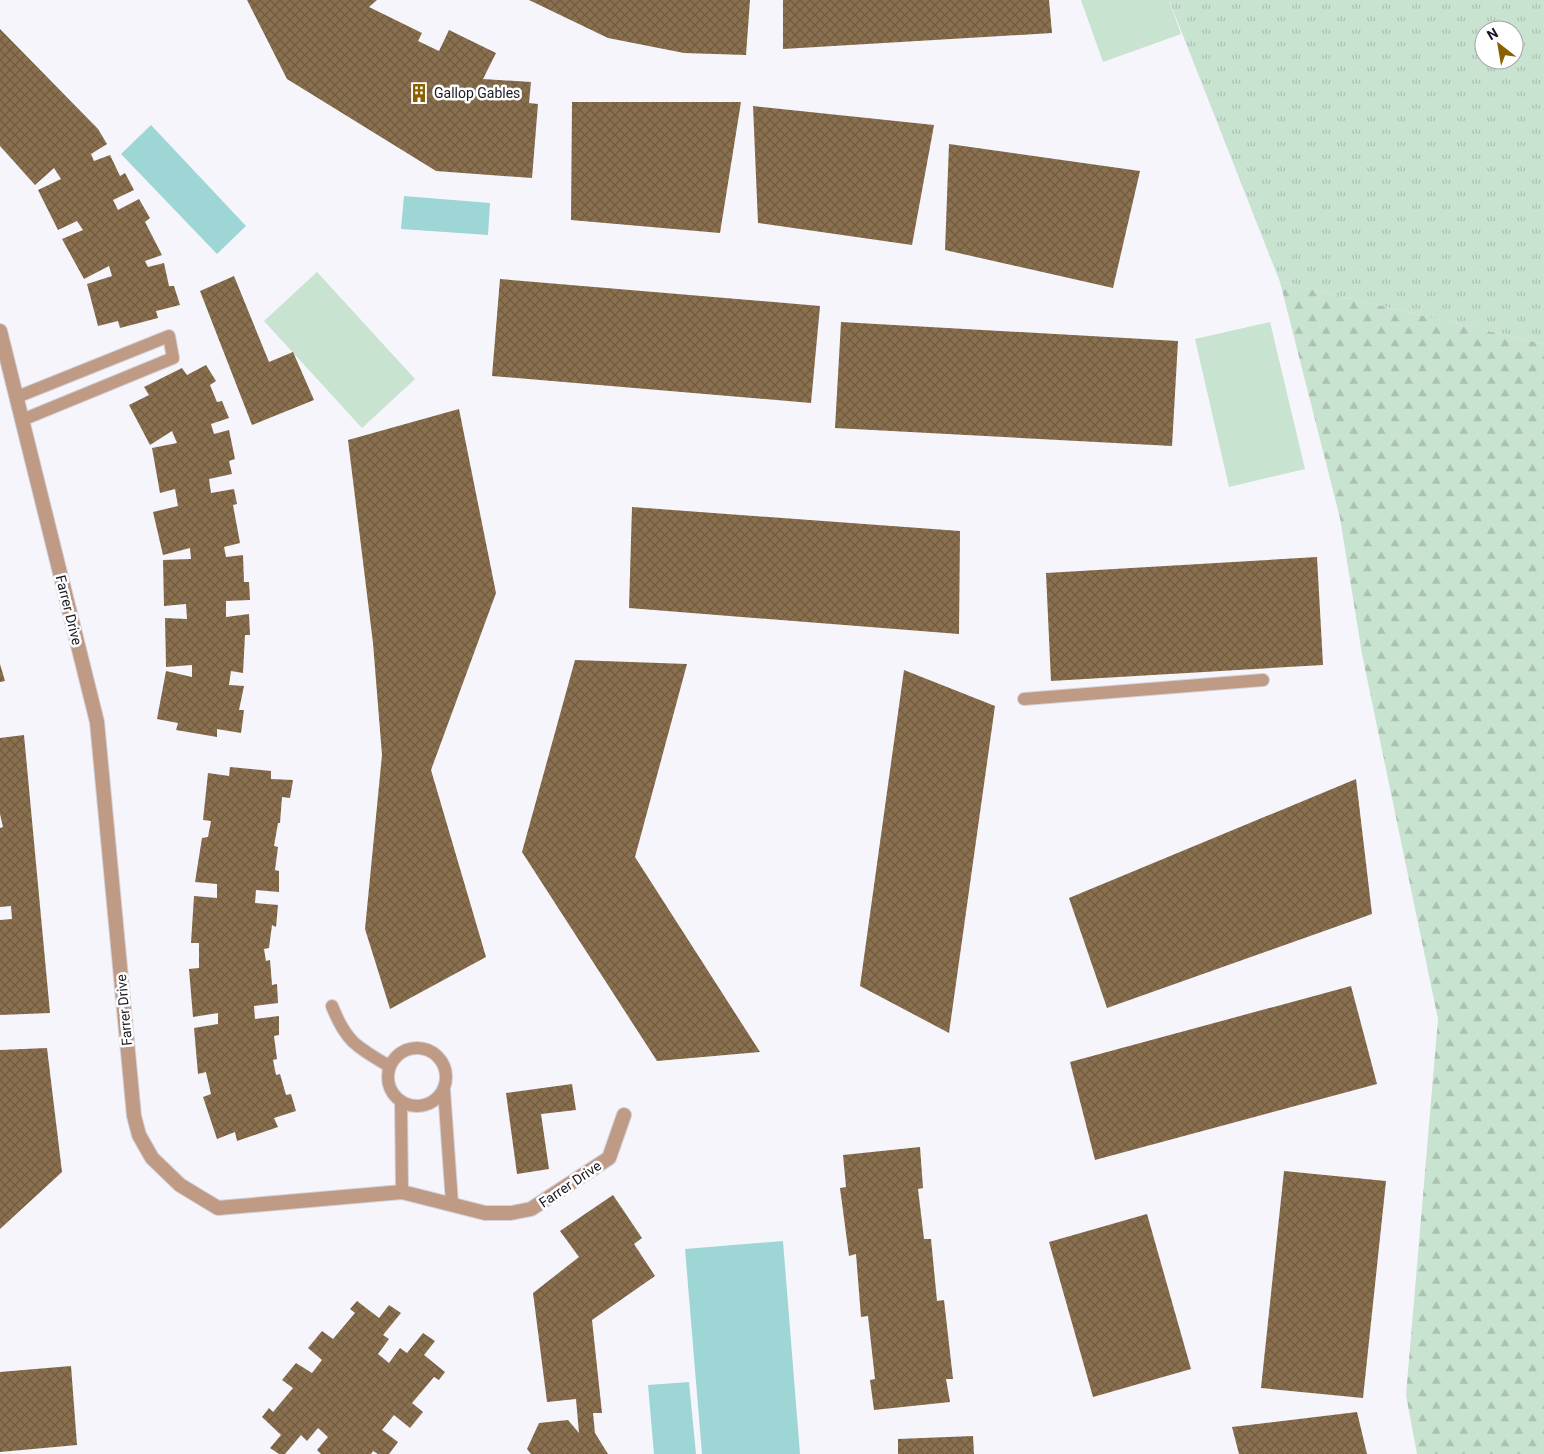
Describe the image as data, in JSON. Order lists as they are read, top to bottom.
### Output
{
  "streets": {
    "street": ["Farrer Drive"]
  },
  "places": {
    "building": ["Gallop Gables"]
  },
  "north": "top left"
}
